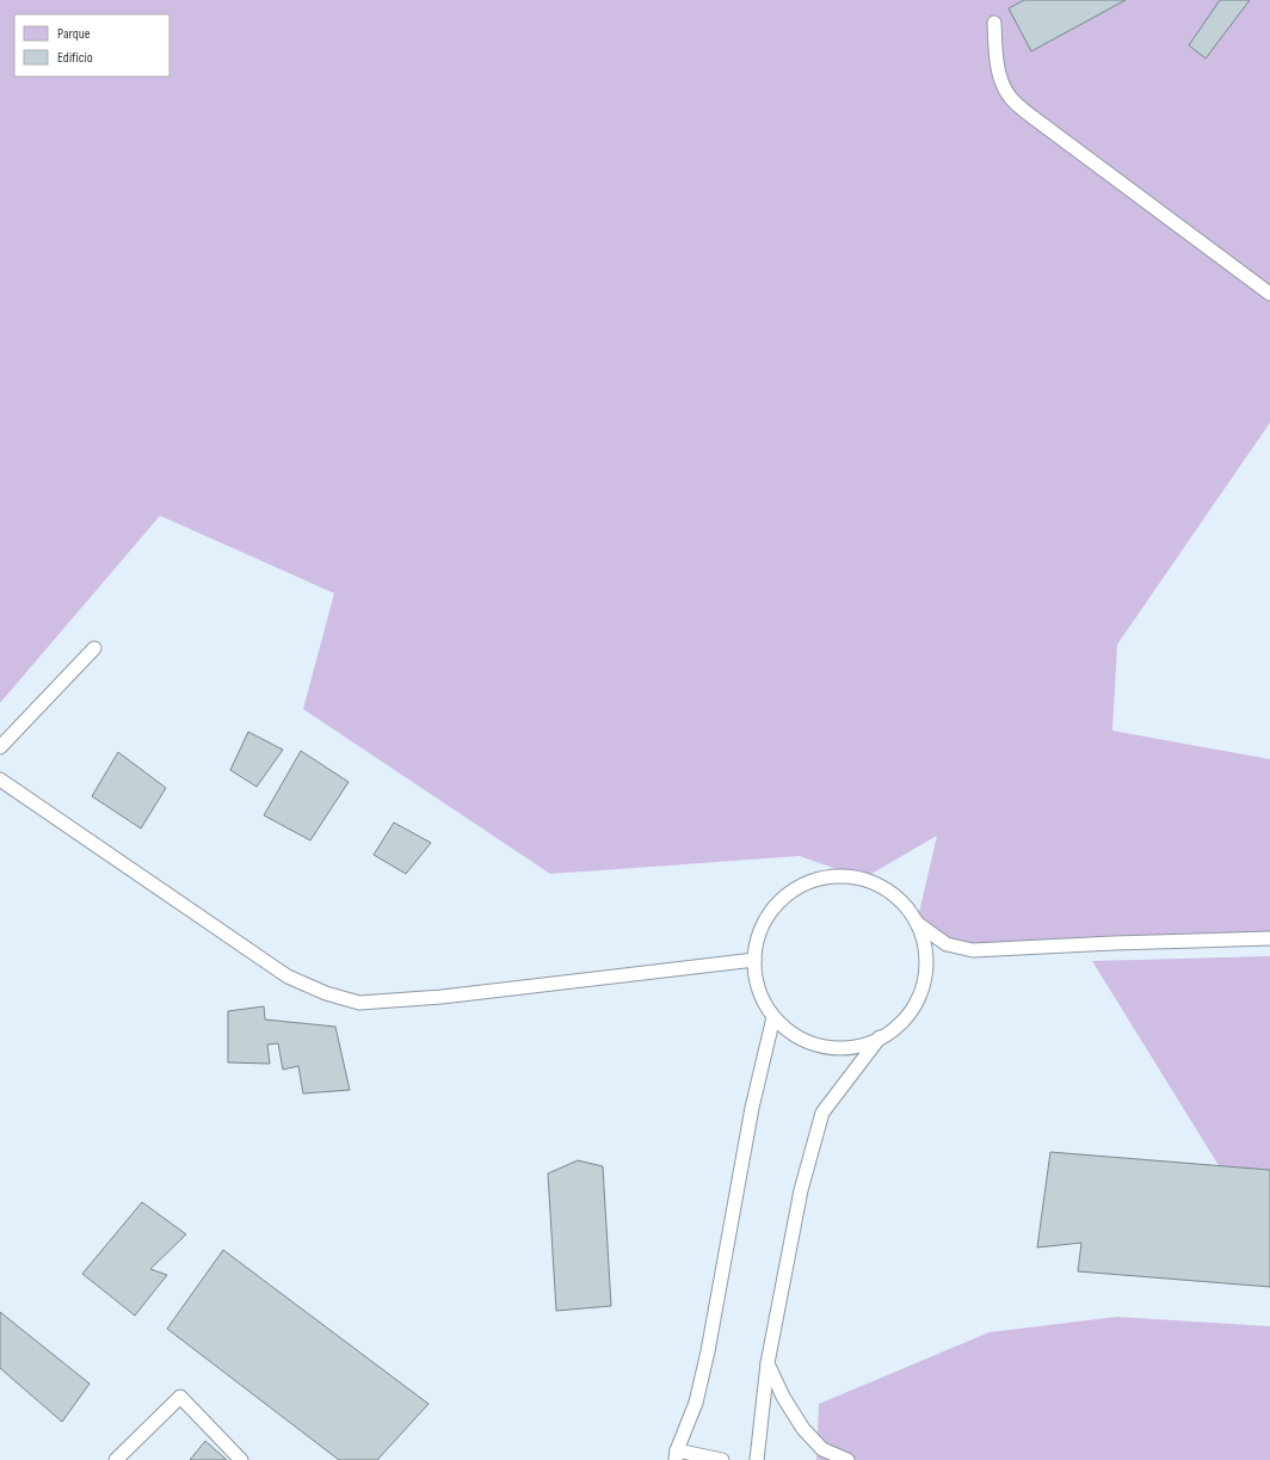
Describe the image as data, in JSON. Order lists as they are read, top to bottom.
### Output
{
  "legend": ["Parque", "Edifício"]
}
